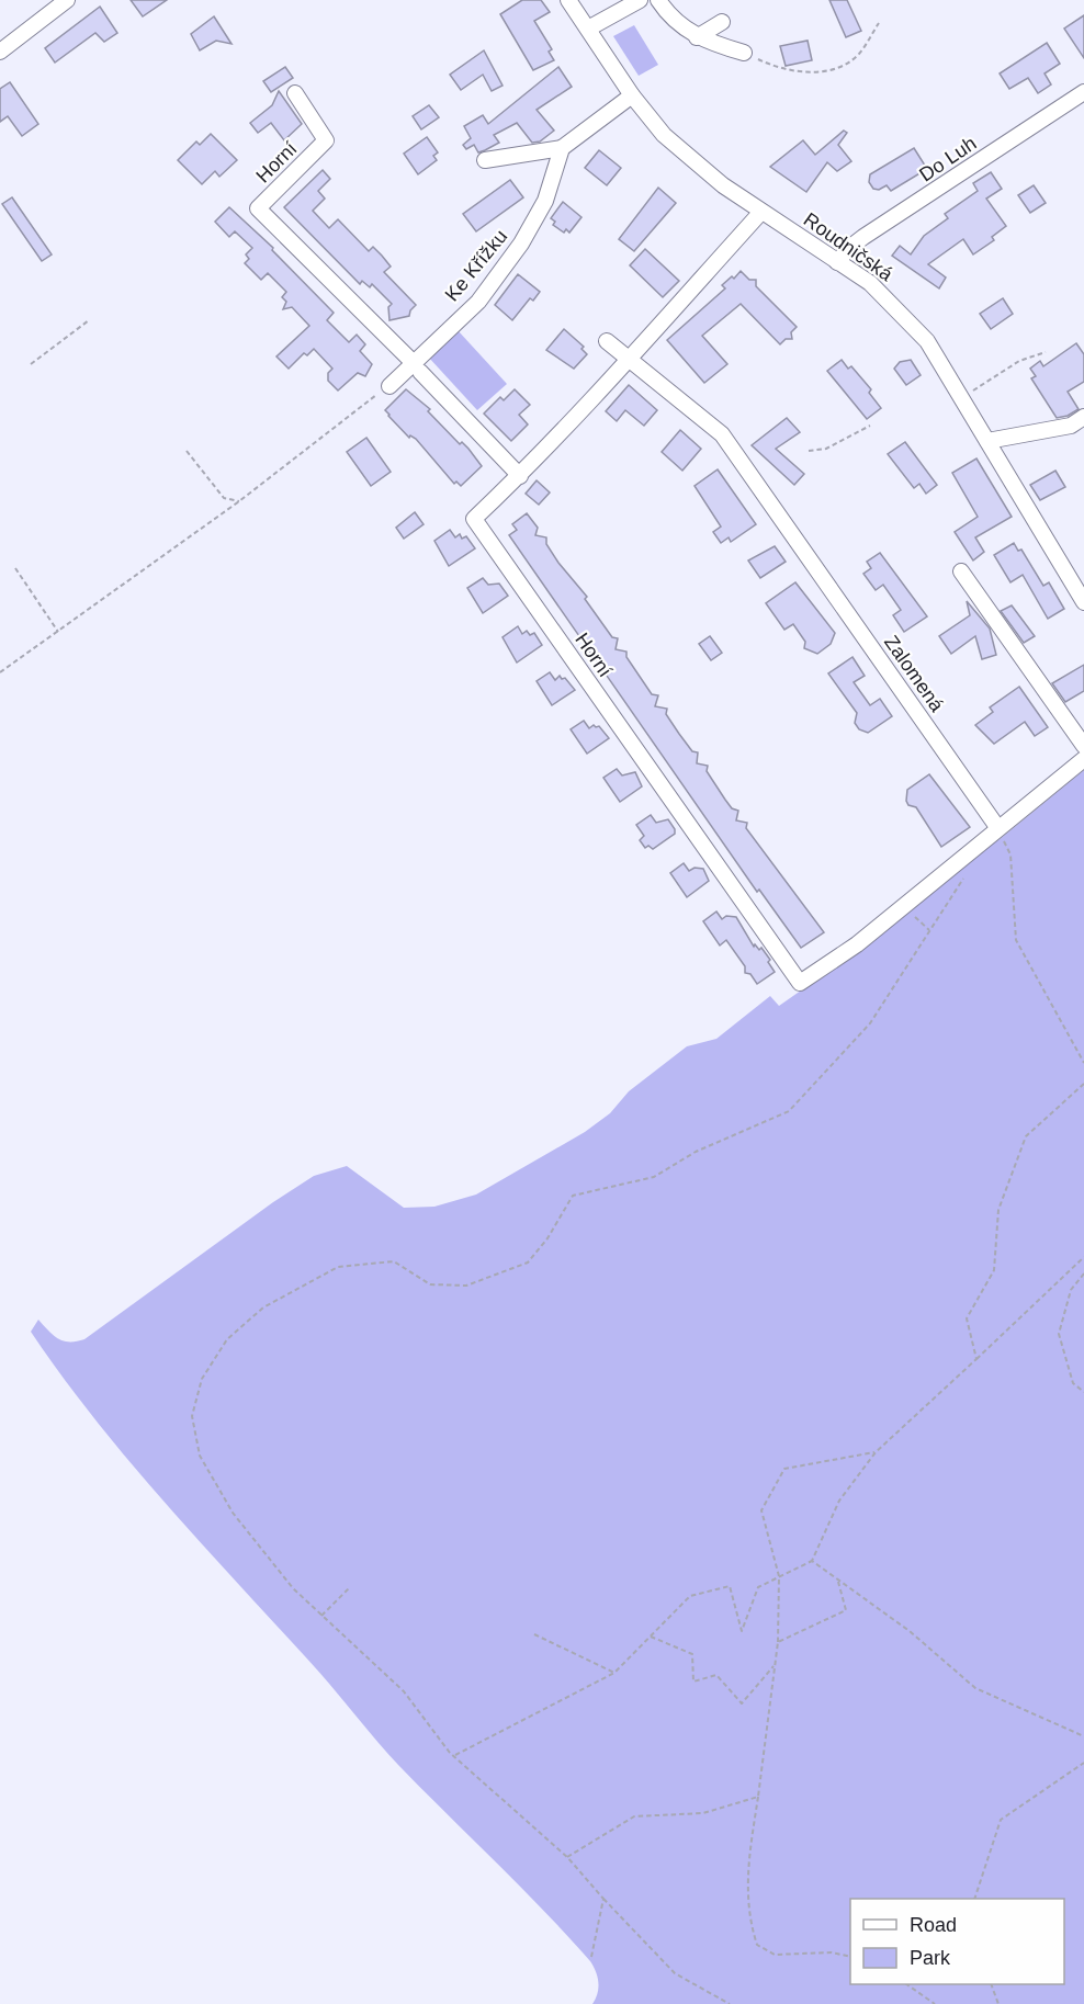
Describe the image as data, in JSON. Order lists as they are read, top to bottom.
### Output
{
  "streets": {
    "street": [
      "Do Luh",
      "Horní",
      "Roudničská",
      "Ke Křížku",
      "Zalomená"
    ]
  },
  "crossings": [
    ["Do Luh", "Roudničská"],
    ["Horní", "Ke Křížku"]
  ],
  "legend": ["Road", "Park"]
}
